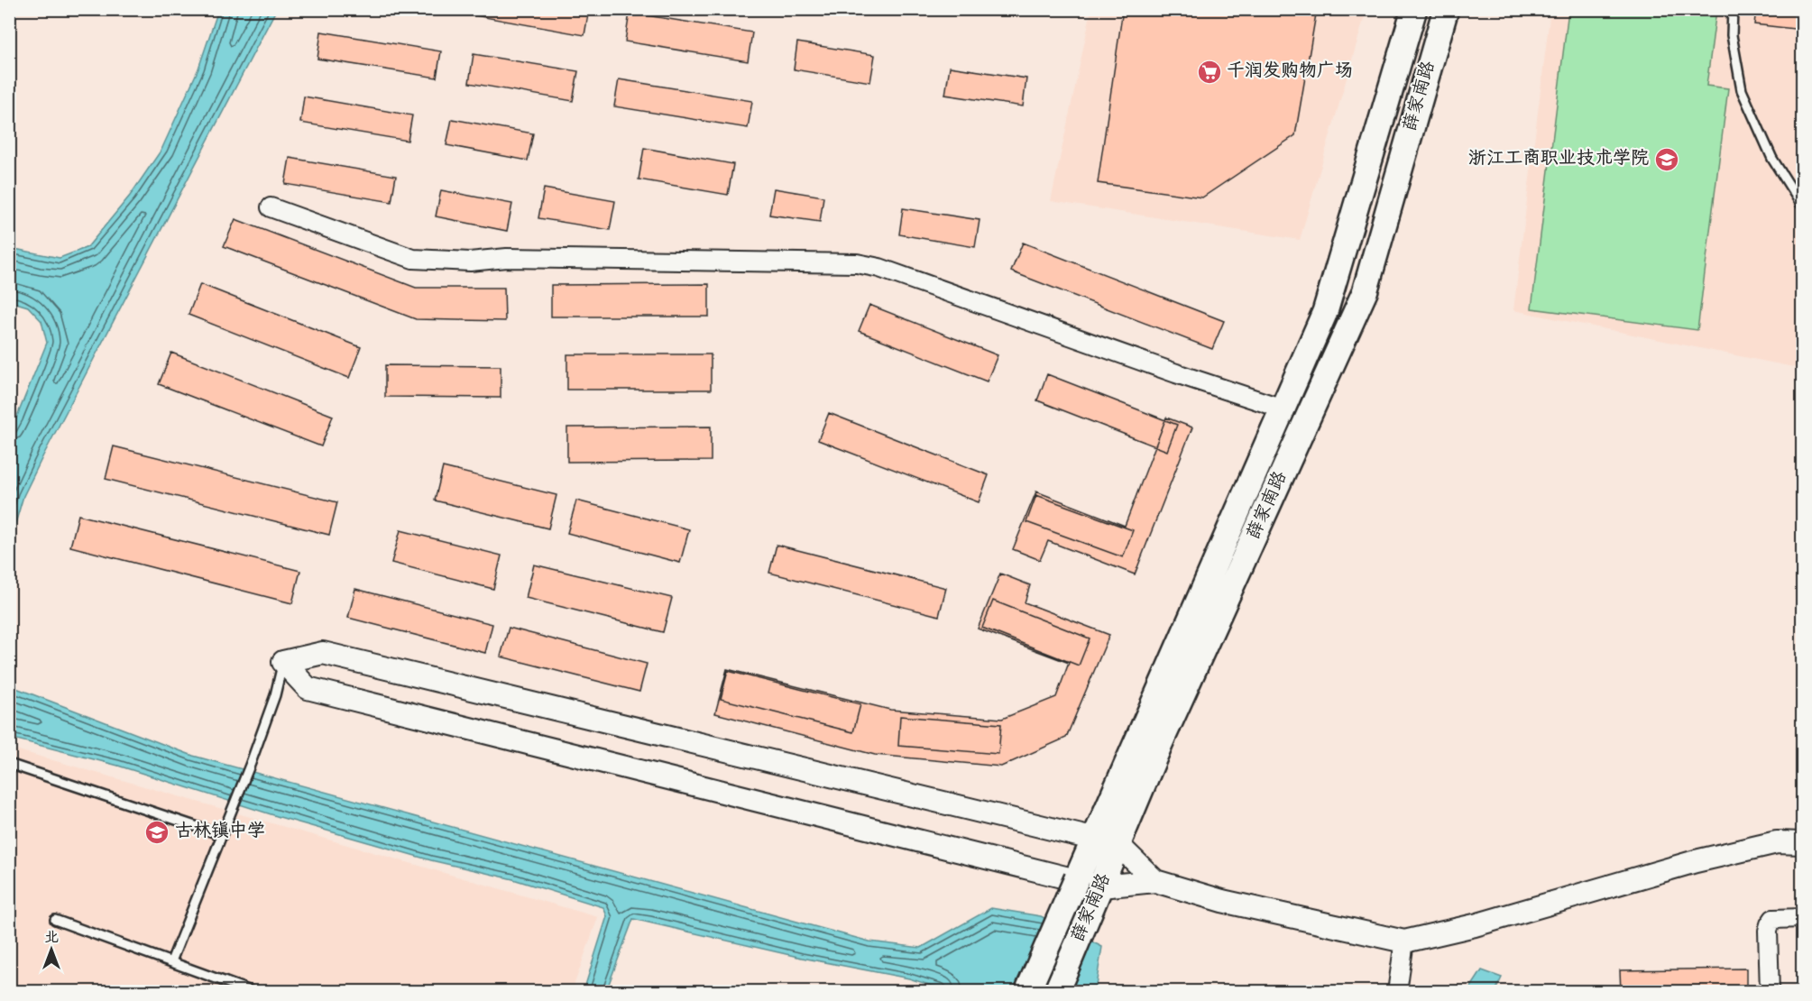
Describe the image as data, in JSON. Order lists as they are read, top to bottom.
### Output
{
  "streets": {
    "main road": ["薛家南路"]
  },
  "places": {
    "supermarket": ["千润发购物广场"],
    "school or university": ["浙江工商职业技术学院", "古林镇中学"]
  },
  "north": "top"
}
